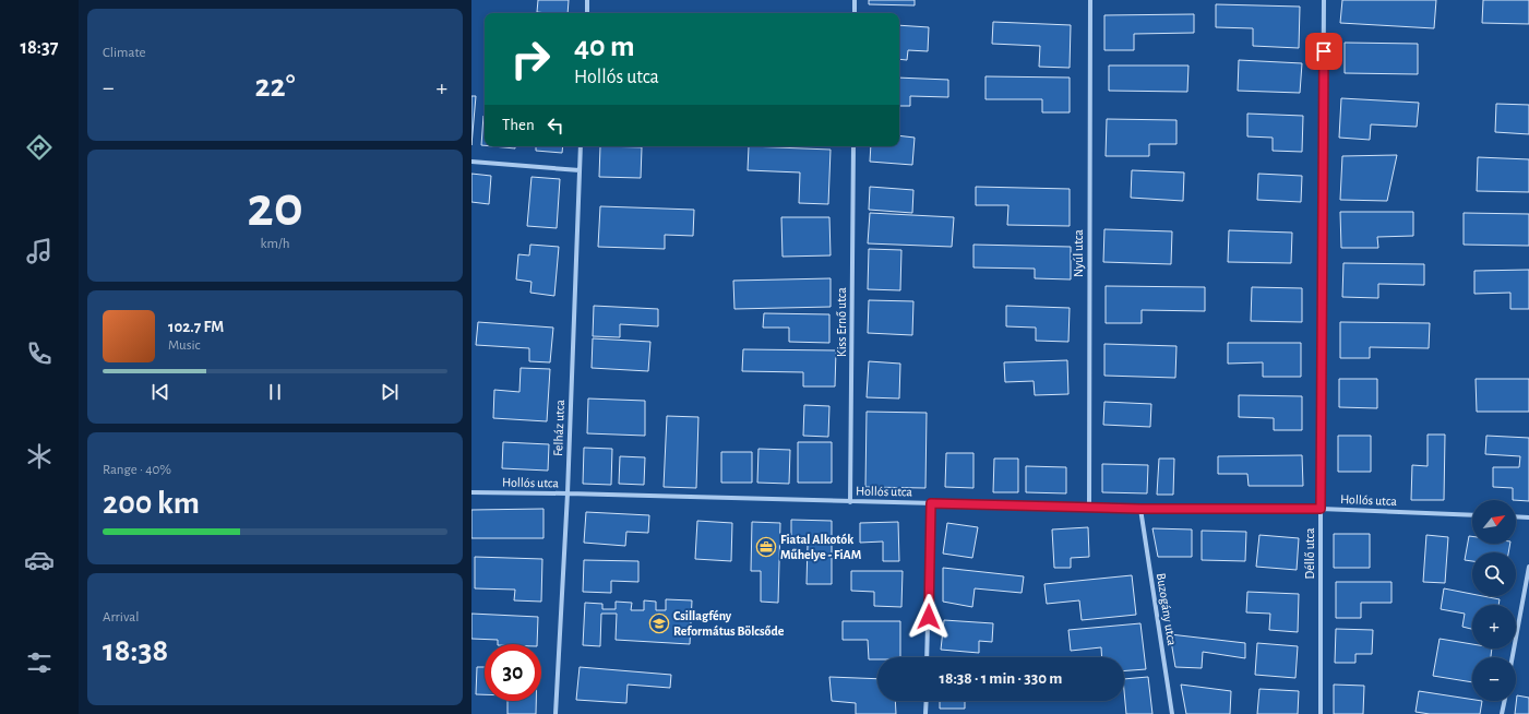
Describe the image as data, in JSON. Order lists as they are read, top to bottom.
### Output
{
  "streets": {
    "street": [
      "Nyúl utca",
      "Kiss Ernő utca",
      "Felház utca",
      "Hollós utca",
      "Déllő utca",
      "Buzogány utca"
    ]
  },
  "crossings": [
    ["Nyúl utca", "Hollós utca"],
    ["Kiss Ernő utca", "Hollós utca"],
    ["Felház utca", "Hollós utca"],
    ["Hollós utca", "Déllő utca"],
    ["Hollós utca", "Buzogány utca"]
  ],
  "places": {
    "office": ["Fiatal Alkotók Műhelye - FiAM"],
    "school or university": ["Csillagfény Református Bölcsőde"]
  },
  "north": "top right",
  "page": {
    "tabs": "18:37",
    "tile": [
      "Climate",
      ["20", "km/h"],
      ["Range · 40%", "200 km"],
      ["Arrival", "18:38"]
    ],
    "turn": ["40 m", "Hollós utca"],
    "heat": ["−", "22°", "+"],
    "then": "Then",
    "song": ["102.7 FM", "Music"],
    "map_buttons": ["+", "−"],
    "limit": "30",
    "trip": "18:38 · 1 min · 330 m"
  }
}
